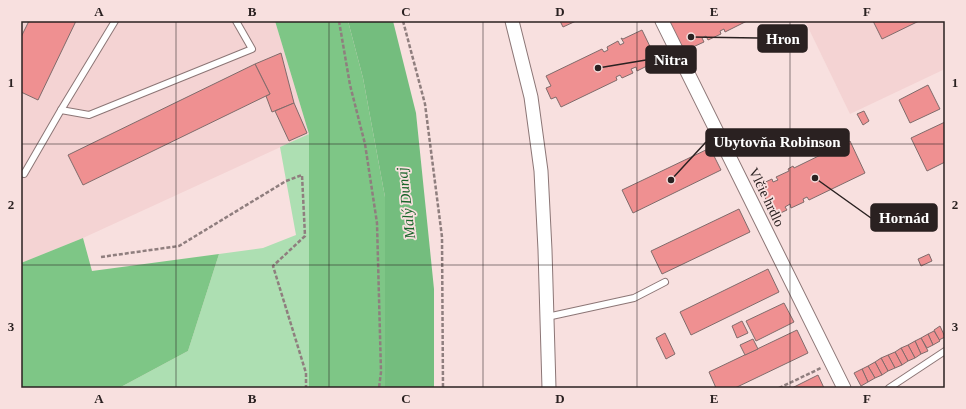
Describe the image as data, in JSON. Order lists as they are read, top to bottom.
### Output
{
  "streets": {
    "street": ["Vlčie hrdlo"]
  },
  "water": ["Malý Dunaj"],
  "places": [
    "Hron",
    "Nitra",
    "Hornád",
    "Ubytovňa Robinson"
  ],
  "grid": {
    "columns": [
      "A",
      "B",
      "C",
      "D",
      "E",
      "F"
    ],
    "rows": ["1", "2", "3"]
  }
}
